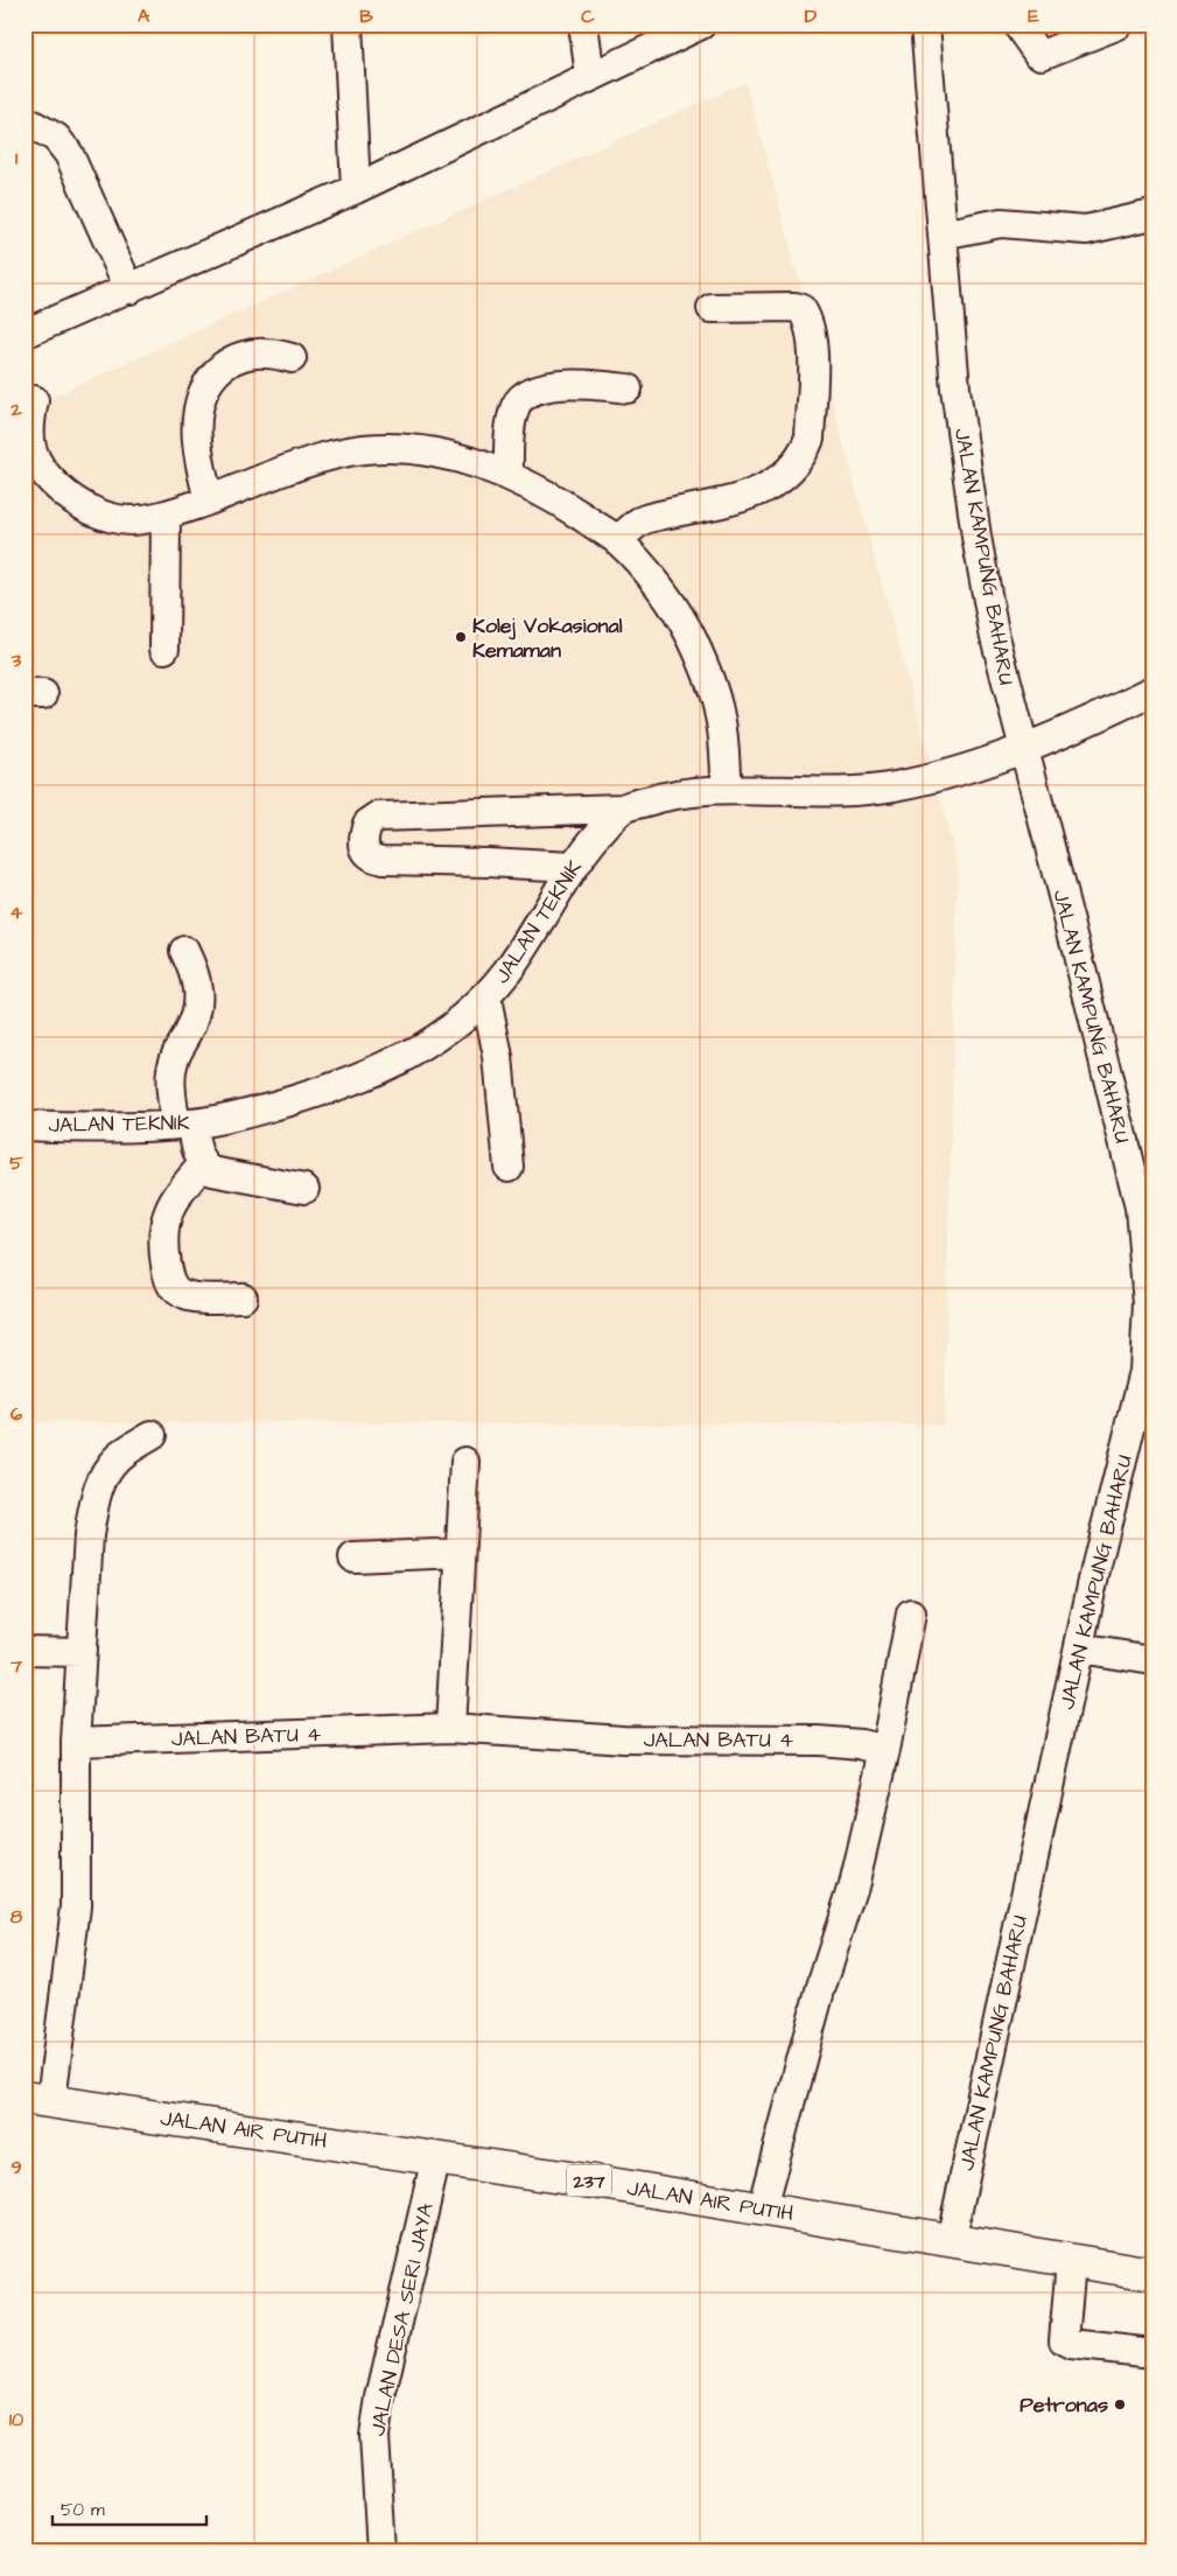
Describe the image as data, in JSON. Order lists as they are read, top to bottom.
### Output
{
  "streets": {
    "main road": ["JALAN AIR PUTIH", "237"],
    "street": [
      "JALAN KAMPUNG BAHARU",
      "JALAN TEKNIK",
      "JALAN BATU 4",
      "JALAN DESA SERI JAYA"
    ]
  },
  "crossings": [
    ["JALAN KAMPUNG BAHARU", "JALAN AIR PUTIH"],
    ["JALAN AIR PUTIH", "JALAN DESA SERI JAYA"]
  ],
  "places": ["Kolej Vokasional Kemaman", "Petronas"],
  "scale_bar": "50 m",
  "grid": {
    "columns": [
      "A",
      "B",
      "C",
      "D",
      "E"
    ],
    "rows": [
      "1",
      "2",
      "3",
      "4",
      "5",
      "6",
      "7",
      "8",
      "9",
      "10"
    ]
  }
}
